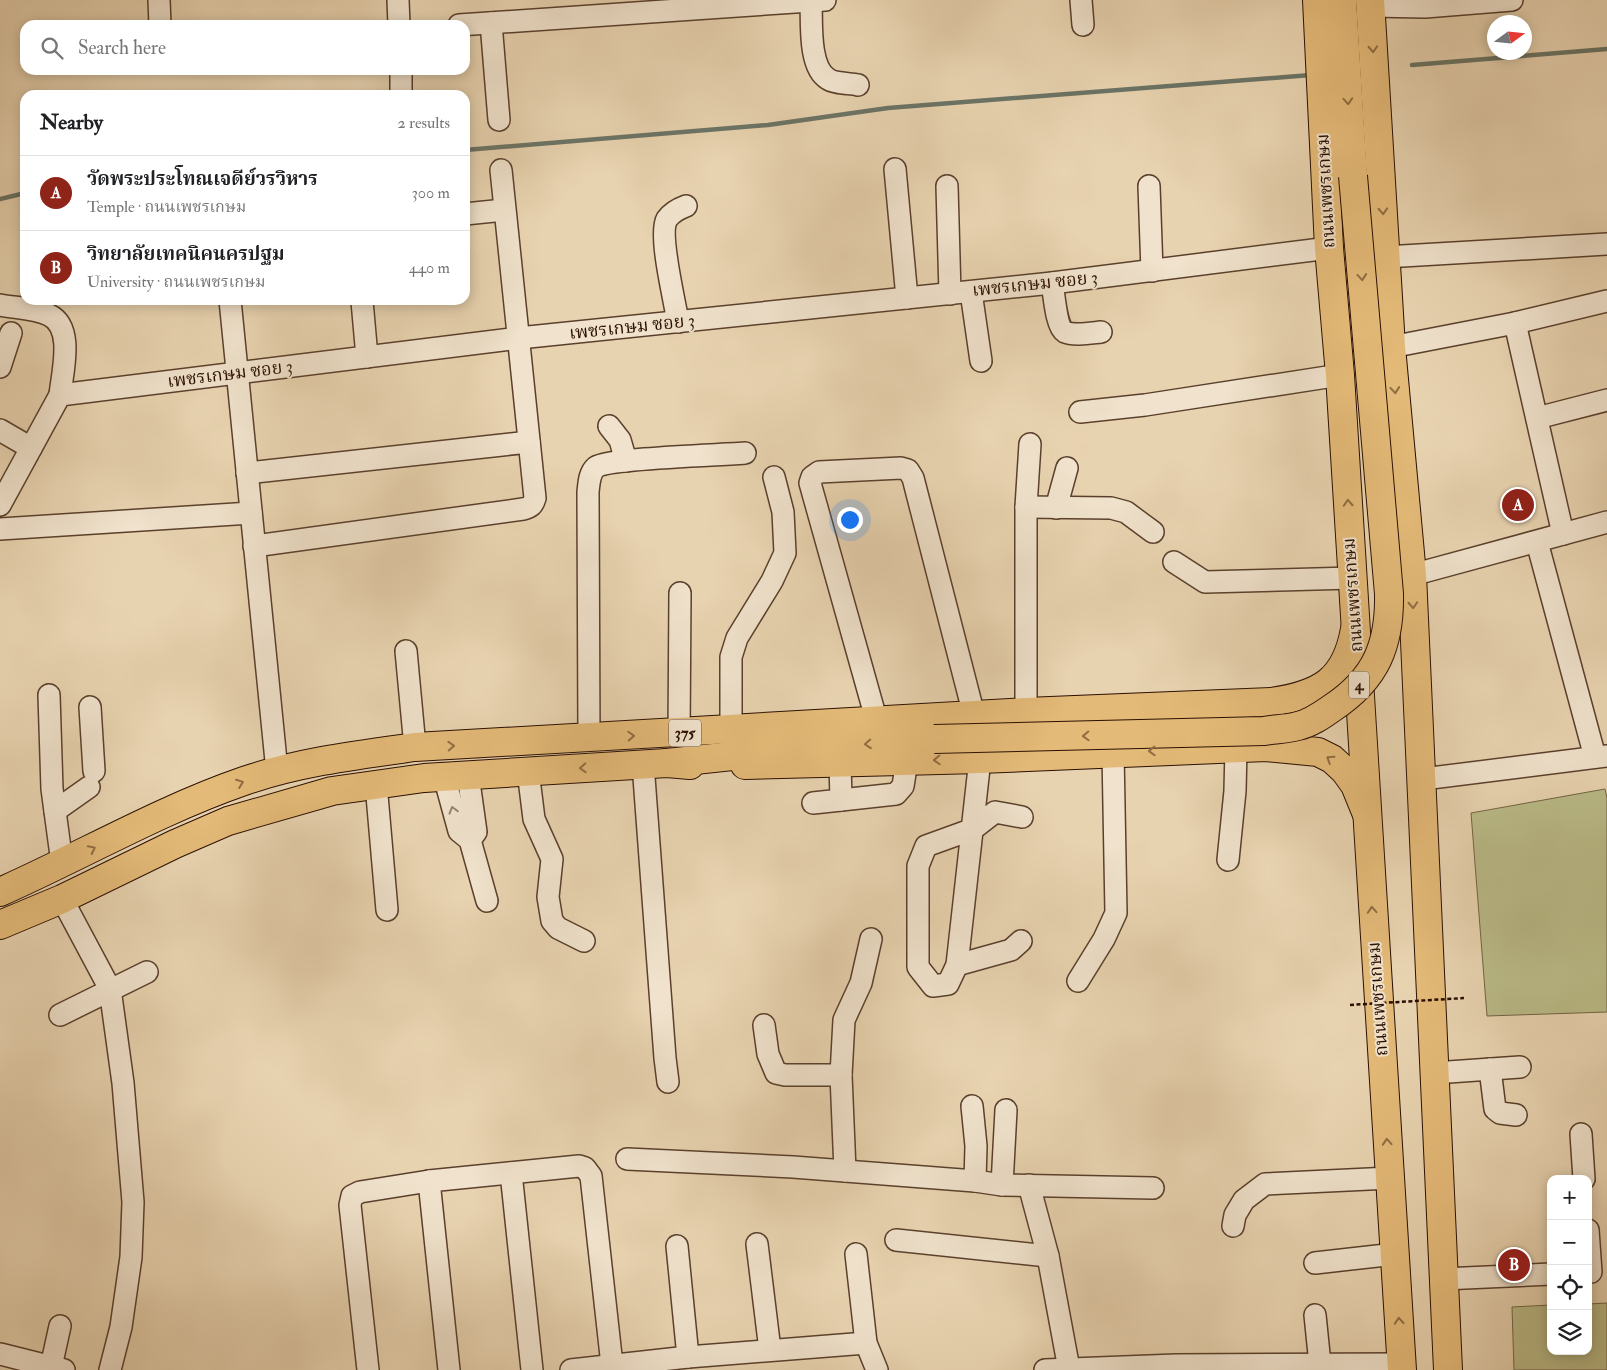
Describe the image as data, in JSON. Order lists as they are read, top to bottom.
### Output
{
  "streets": {
    "main road": ["ถนนเพชรเกษม", "4", "375"],
    "street": ["เพชรเกษม ซอย 3"]
  },
  "crossings": [
    ["ถนนเพชรเกษม", "เพชรเกษม ซอย 3"],
    ["ถนนเพชรเกษม", "375"]
  ],
  "north": "right",
  "page": {
    "search": "Search here",
    "heading": ["Nearby", "2 results"],
    "list": [
      {
        "mark": "A",
        "name": "วัดพระประโทณเจดีย์วรวิหาร",
        "note": "Temple · ถนนเพชรเกษม",
        "value": "300 m"
      },
      {
        "mark": "B",
        "name": "วิทยาลัยเทคนิคนครปฐม",
        "note": "University · ถนนเพชรเกษม",
        "value": "440 m"
      }
    ],
    "pins": ["A", "B"],
    "map_buttons": ["+", "−"]
  }
}
